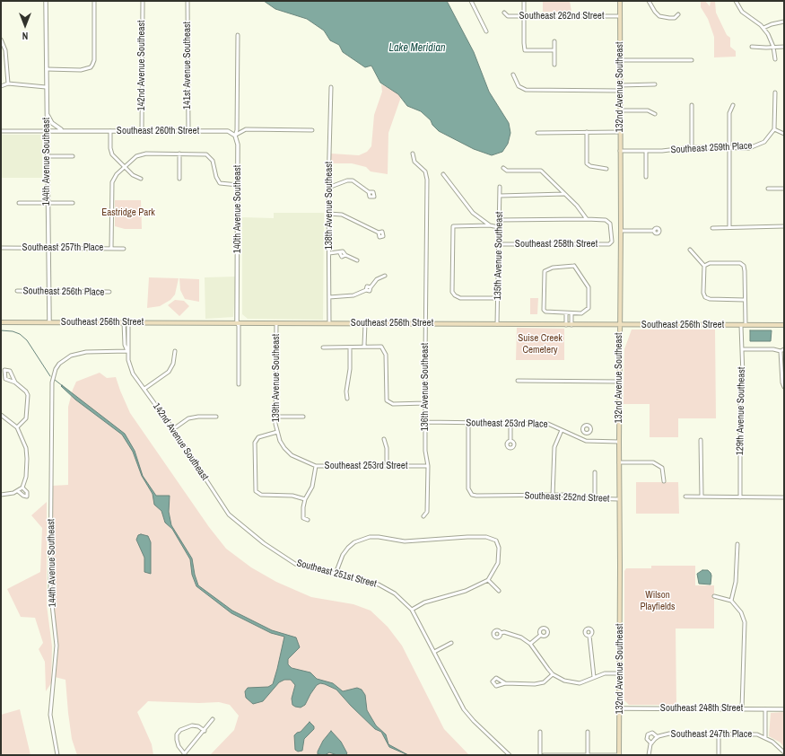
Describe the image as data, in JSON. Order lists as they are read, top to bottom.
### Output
{
  "streets": {
    "main road": ["132nd Avenue Southeast", "Southeast 256th Street"],
    "street": [
      "Southeast 262nd Street",
      "142nd Avenue Southeast",
      "141st Avenue Southeast",
      "Southeast 260th Street",
      "Southeast 259th Place",
      "144th Avenue Southeast",
      "138th Avenue Southeast",
      "140th Avenue Southeast",
      "Southeast 258th Street",
      "Southeast 257th Place",
      "135th Avenue Southeast",
      "Southeast 256th Place",
      "139th Avenue Southeast",
      "136th Avenue Southeast",
      "129th Avenue Southeast",
      "Southeast 253rd Place",
      "Southeast 253rd Street",
      "Southeast 252nd Street",
      "Southeast 251st Street",
      "Southeast 248th Street",
      "Southeast 247th Place"
    ]
  },
  "crossings": [
    ["Southeast 262nd Street", "132nd Avenue Southeast"],
    ["142nd Avenue Southeast", "Southeast 260th Street"],
    ["142nd Avenue Southeast", "144th Avenue Southeast"],
    ["142nd Avenue Southeast", "Southeast 256th Street"],
    ["142nd Avenue Southeast", "Southeast 251st Street"],
    ["141st Avenue Southeast", "Southeast 260th Street"],
    ["132nd Avenue Southeast", "Southeast 259th Place"],
    ["132nd Avenue Southeast", "Southeast 256th Street"],
    ["132nd Avenue Southeast", "Southeast 253rd Place"],
    ["132nd Avenue Southeast", "Southeast 252nd Street"],
    ["132nd Avenue Southeast", "Southeast 248th Street"],
    ["Southeast 260th Street", "144th Avenue Southeast"],
    ["Southeast 260th Street", "140th Avenue Southeast"],
    ["144th Avenue Southeast", "Southeast 257th Place"],
    ["144th Avenue Southeast", "Southeast 256th Place"],
    ["144th Avenue Southeast", "Southeast 256th Street"],
    ["138th Avenue Southeast", "Southeast 256th Street"],
    ["140th Avenue Southeast", "Southeast 256th Street"],
    ["Southeast 258th Street", "135th Avenue Southeast"],
    ["135th Avenue Southeast", "Southeast 256th Street"],
    ["Southeast 256th Street", "139th Avenue Southeast"],
    ["Southeast 256th Street", "136th Avenue Southeast"],
    ["Southeast 256th Street", "129th Avenue Southeast"],
    ["139th Avenue Southeast", "Southeast 253rd Street"],
    ["136th Avenue Southeast", "Southeast 253rd Place"],
    ["136th Avenue Southeast", "Southeast 253rd Street"],
    ["Southeast 253rd Place", "Southeast 252nd Street"]
  ],
  "water": ["Lake Meridian"],
  "parks": ["Eastridge Park", "Suise Creek Cemetery", "Wilson Playfields"],
  "north": "bottom"
}
